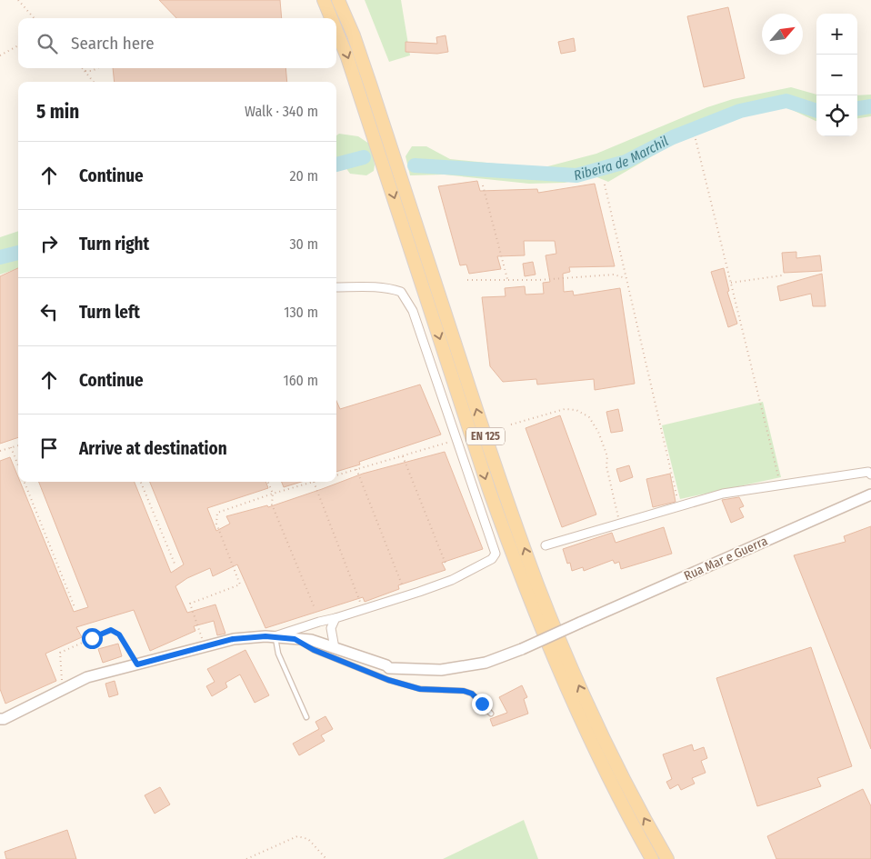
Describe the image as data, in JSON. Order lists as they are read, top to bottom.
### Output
{
  "streets": {
    "main road": ["EN 125"],
    "street": ["Rua Mar e Guerra"]
  },
  "water": ["Ribeira de Marchil"],
  "north": "top right",
  "page": {
    "map_buttons": ["+", "−"],
    "search": "Search here",
    "heading": ["5 min", "Walk · 340 m"],
    "list": [
      ["Continue", "20 m"],
      ["Turn right", "30 m"],
      ["Turn left", "130 m"],
      ["Continue", "160 m"],
      "Arrive at destination"
    ]
  }
}
